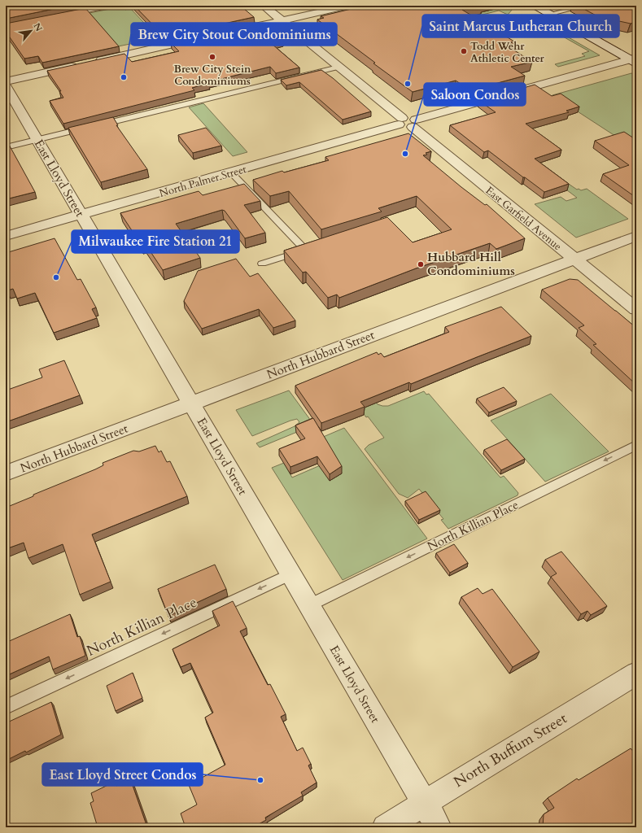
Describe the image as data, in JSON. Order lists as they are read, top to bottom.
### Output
{
  "streets": {
    "street": [
      "East Lloyd Street",
      "North Palmer Street",
      "East Garfield Avenue",
      "North Hubbard Street",
      "North Buffum Street"
    ],
    "lane": ["North Killian Place"]
  },
  "crossings": [
    ["East Lloyd Street", "North Palmer Street"],
    ["East Lloyd Street", "North Hubbard Street"],
    ["East Lloyd Street", "North Killian Place"],
    ["East Lloyd Street", "North Buffum Street"],
    ["East Garfield Avenue", "North Hubbard Street"]
  ],
  "one_way": ["North Killian Place"],
  "places": [
    "Todd Wehr Athletic Center",
    "Brew City Stein Condominiums",
    "Brew City Stout Condominiums",
    "Saint Marcus Lutheran Church",
    "Saloon Condos",
    "Hubbard Hill Condominiums",
    "Milwaukee Fire Station 21",
    "East Lloyd Street Condos"
  ],
  "north": "top right"
}
